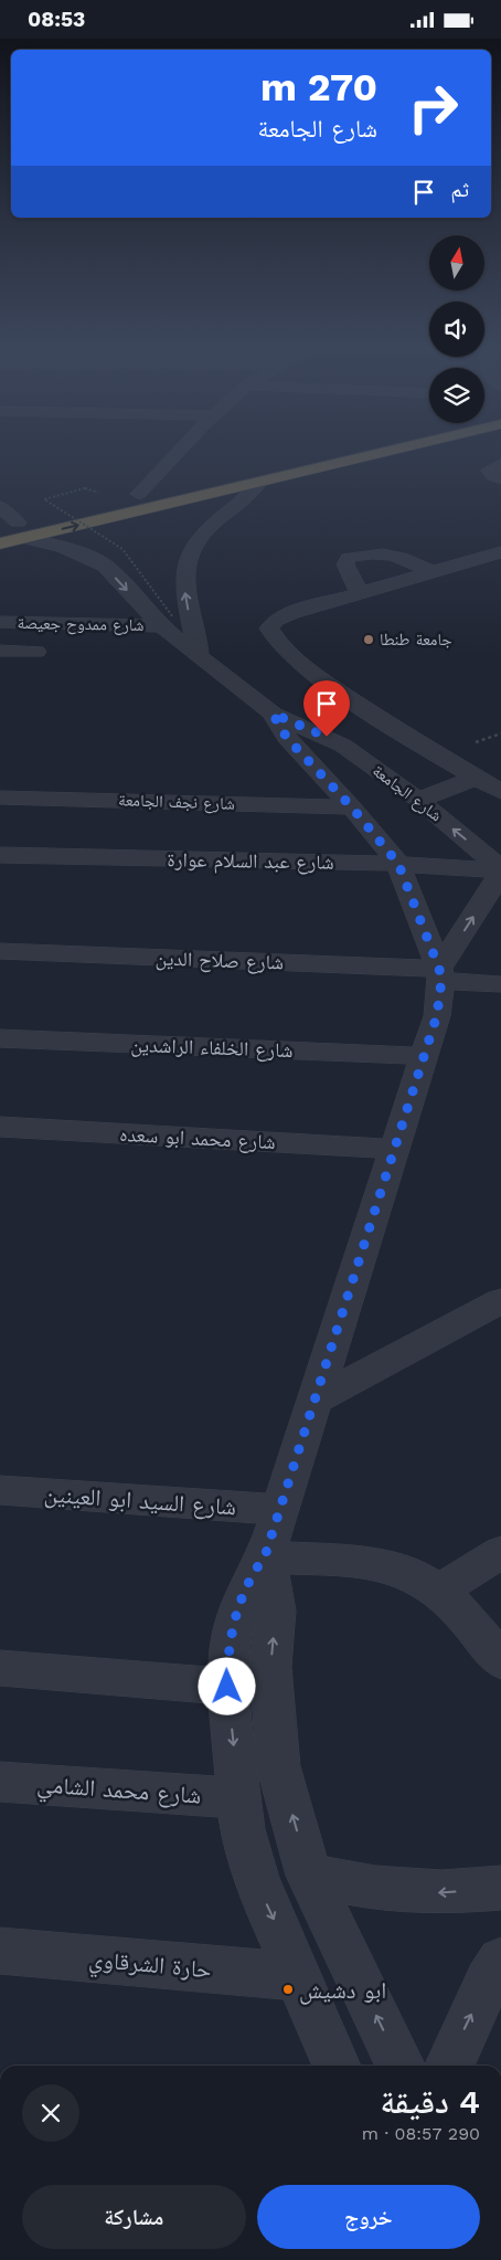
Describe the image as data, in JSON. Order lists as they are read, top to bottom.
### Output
{
  "streets": {
    "street": [
      "شارع ممدوح جعيصة",
      "شارع الجامعة",
      "شارع نجف الجامعة",
      "شارع عبد السلام عوارة",
      "شارع صلاح الدين",
      "شارع الخلفاء الراشدين",
      "شارع محمد ابو سعده",
      "شارع السيد ابو العينين",
      "شارع محمد الشامي",
      "حارة الشرقاوي"
    ]
  },
  "crossings": [
    ["شارع ممدوح جعيصة", "شارع الجامعة"],
    ["شارع الجامعة", "شارع عبد السلام عوارة"]
  ],
  "places": ["جامعة طنطا", "ابو دشيش"],
  "north": "top",
  "page": {
    "status": "08:53",
    "turn": ["270 m", "شارع الجامعة"],
    "then": "ثم",
    "heading": ["4 دقيقة", "290 m · 08:57"],
    "buttons": ["خروج", "مشاركة"]
  }
}
